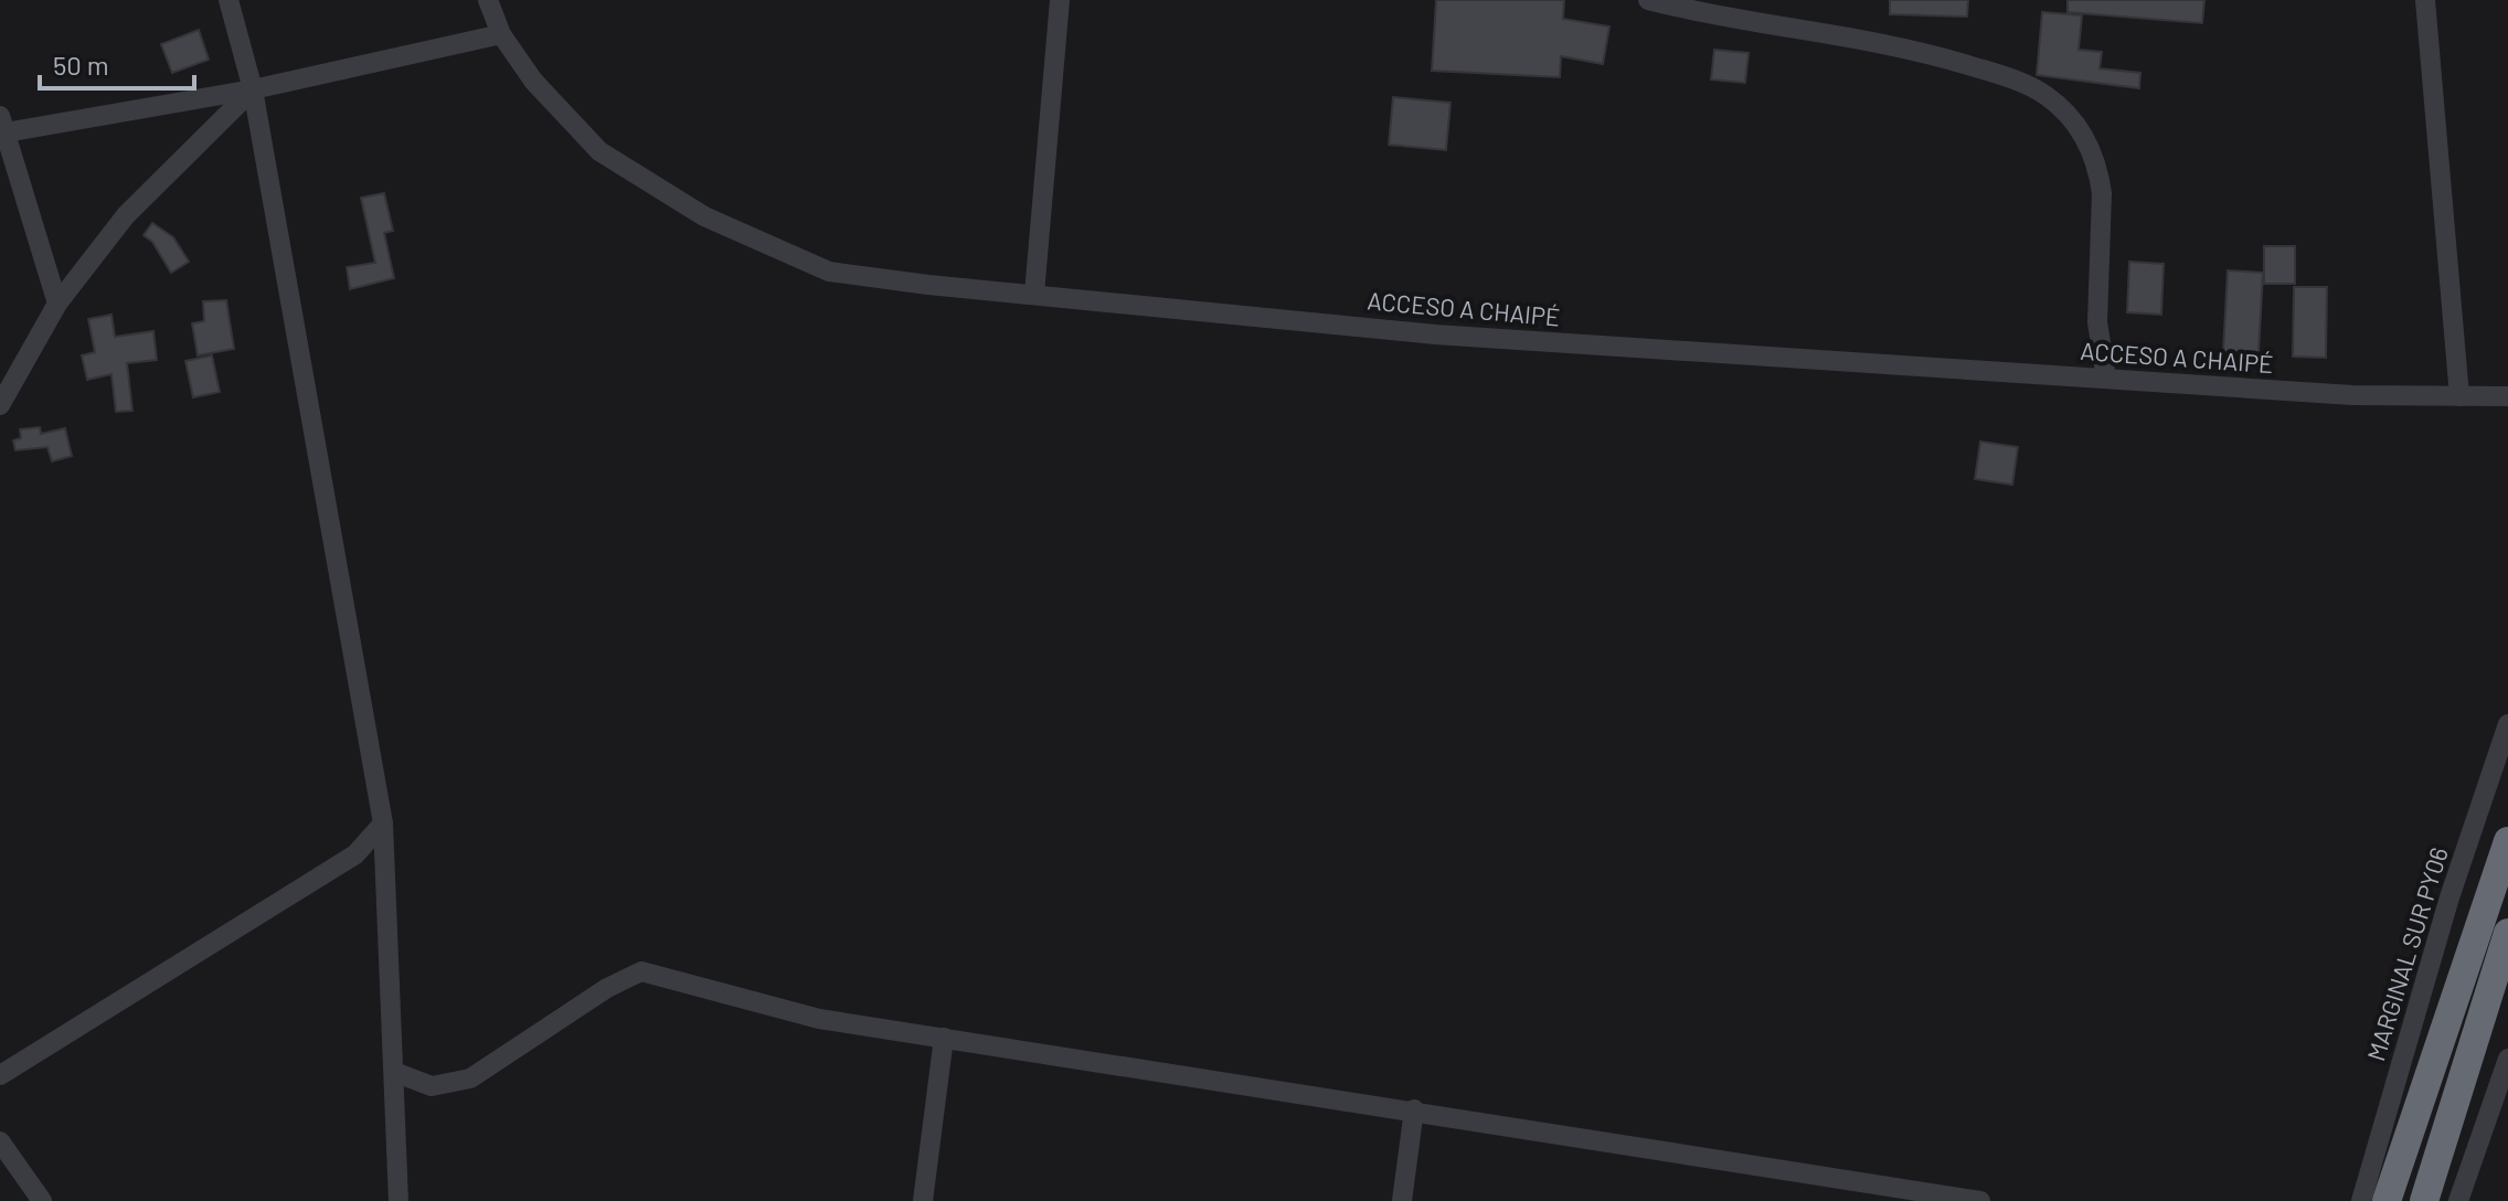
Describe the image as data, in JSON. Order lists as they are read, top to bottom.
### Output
{
  "streets": {
    "street": ["ACCESO A CHAIPÉ", "MARGINAL SUR PY06"]
  },
  "scale_bar": "50 m"
}
